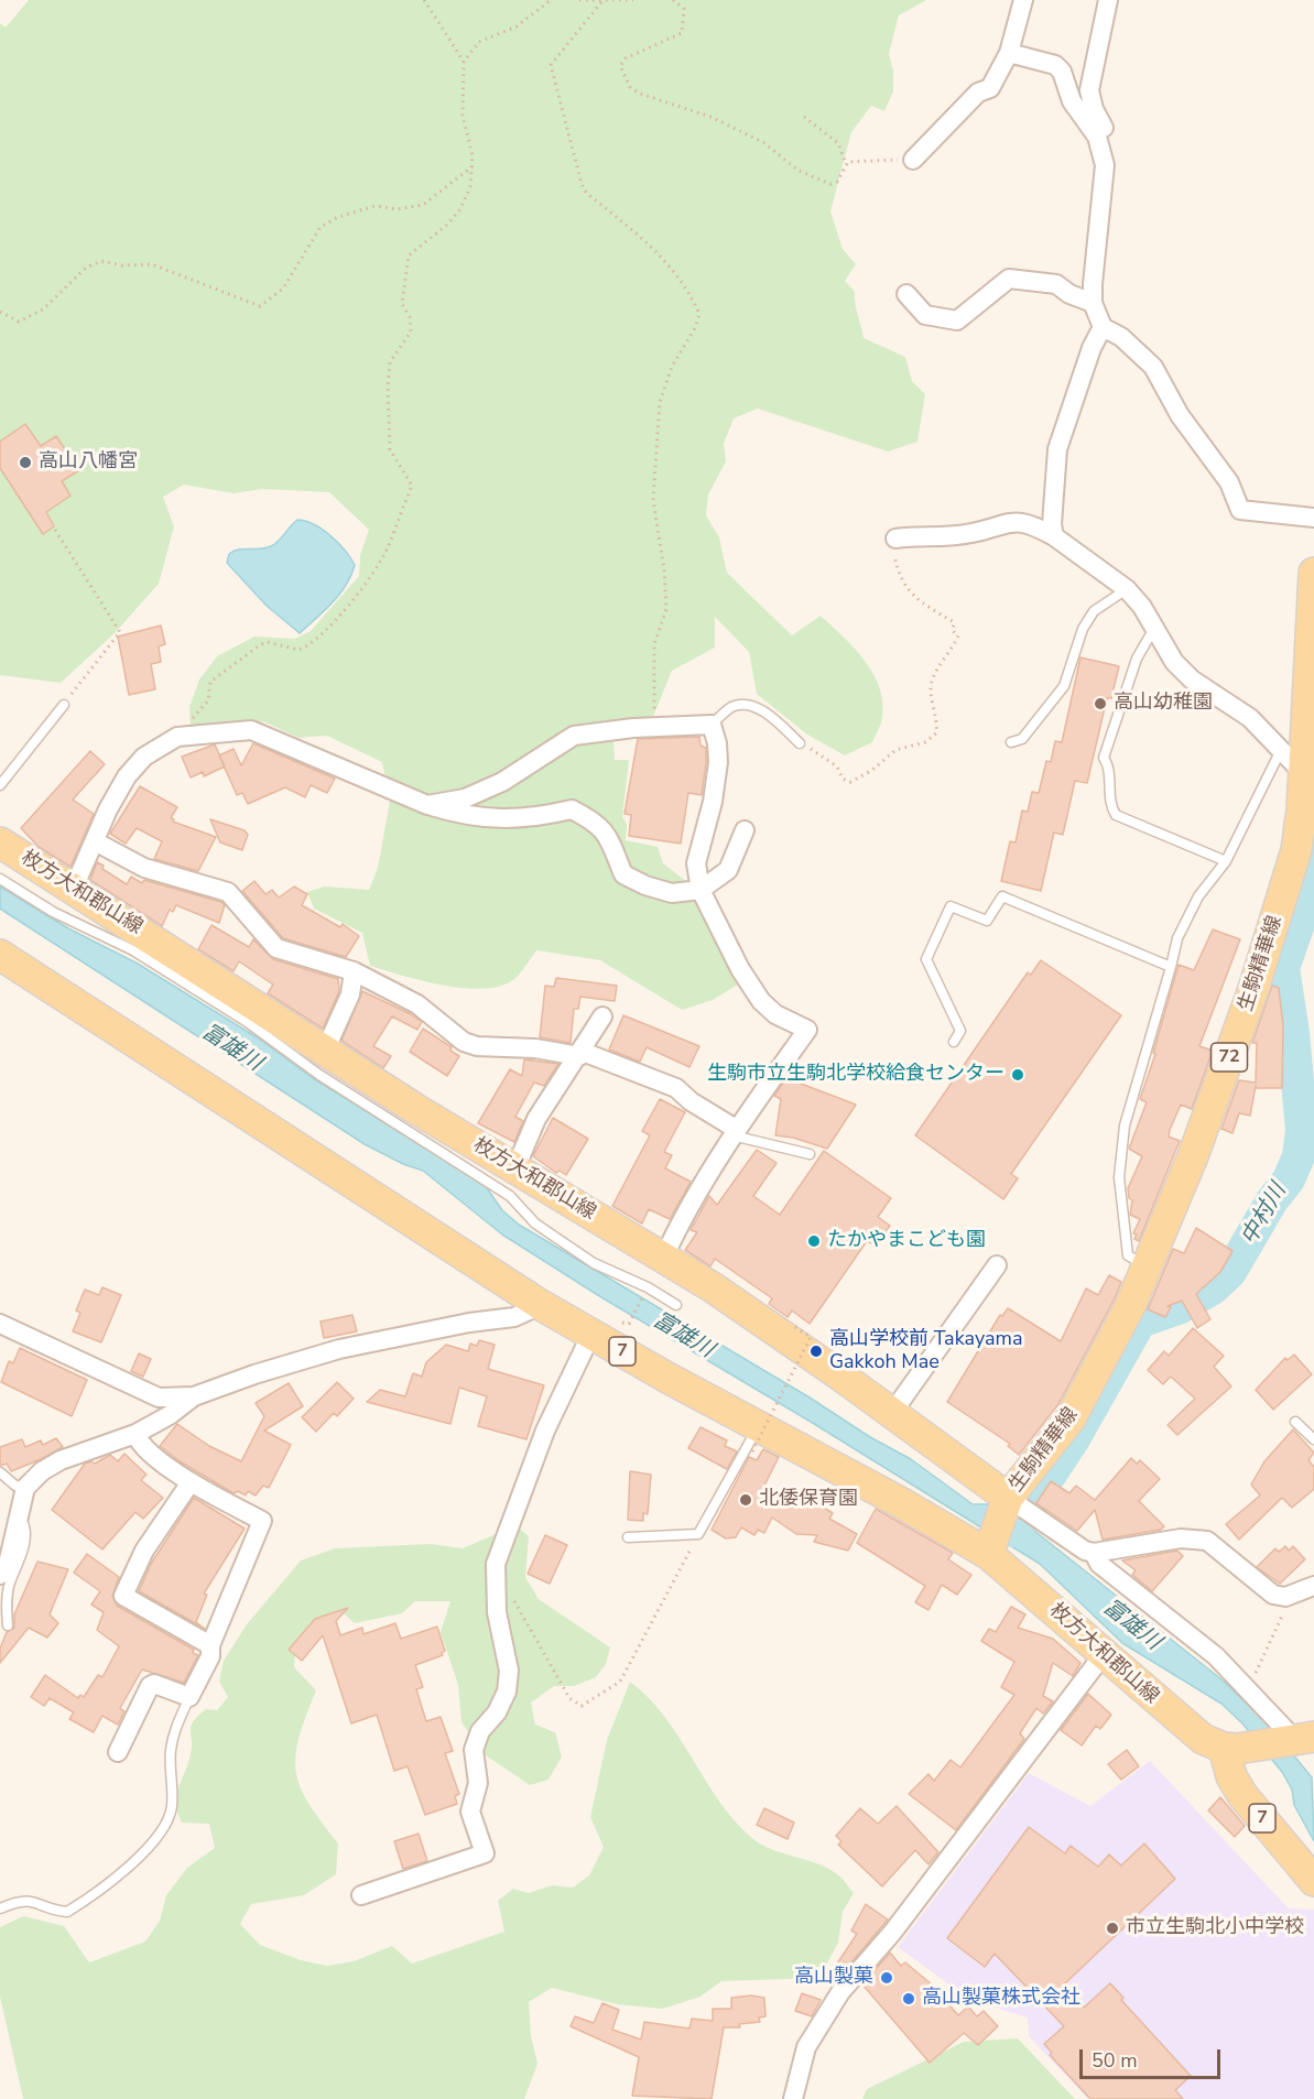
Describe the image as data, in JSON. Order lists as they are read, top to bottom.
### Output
{
  "streets": {
    "main road": [
      "枚方大和郡山線",
      "生駒精華線",
      "72",
      "7"
    ]
  },
  "crossings": [
    ["枚方大和郡山線", "生駒精華線"],
    ["枚方大和郡山線", "7"]
  ],
  "water": ["富雄川", "中村川"],
  "places": [
    "高山八幡宮",
    "高山幼稚園",
    "生駒市立生駒北学校給食センター",
    "たかやまこども園",
    "高山学校前 Takayama Gakkoh Mae",
    "北倭保育園",
    "市立生駒北小中学校",
    "高山製菓",
    "高山製菓株式会社"
  ],
  "scale_bar": "50 m"
}
